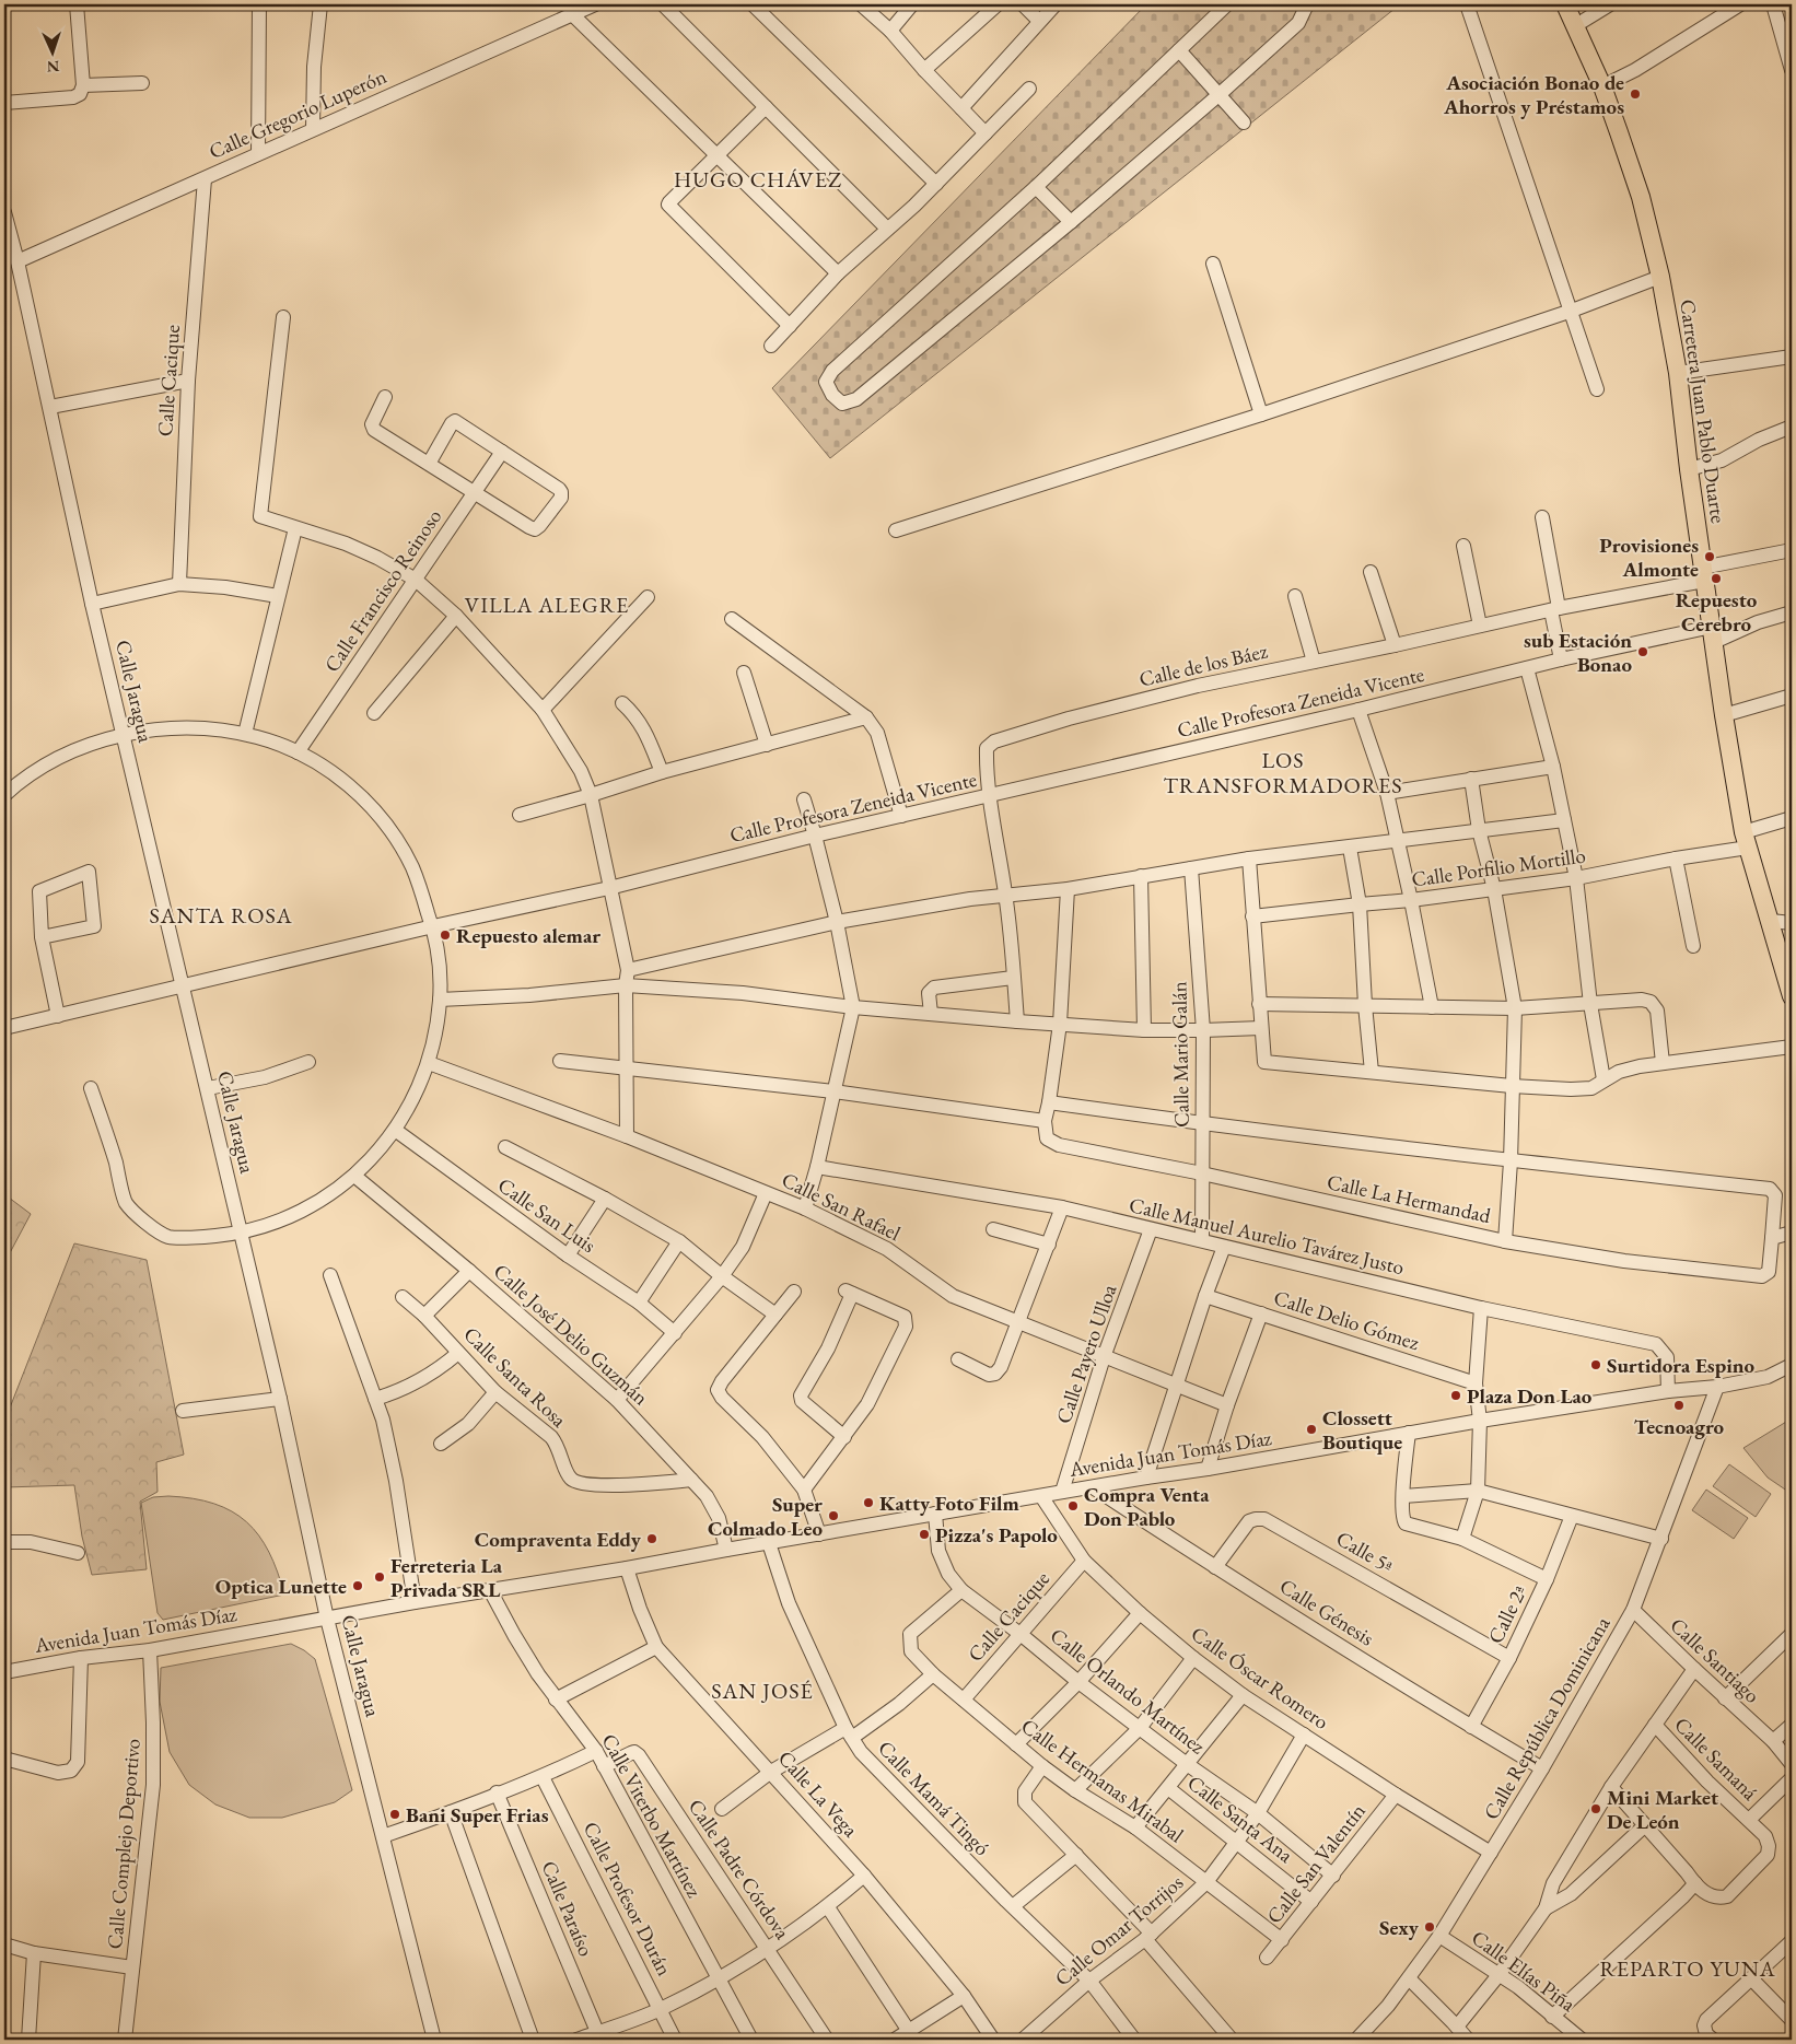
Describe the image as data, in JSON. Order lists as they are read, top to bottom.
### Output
{
  "streets": {
    "main road": ["Carretera Juan Pablo Duarte"],
    "street": [
      "Calle Gregorio Luperón",
      "Calle Cacique",
      "Calle Francisco Reinoso",
      "Calle de los Báez",
      "Calle Jaragua",
      "Calle Profesora Zeneida Vicente",
      "Calle Porfilio Mortillo",
      "Calle Mario Galán",
      "Calle La Hermandad",
      "Calle San Rafael",
      "Calle San Luis",
      "Calle Manuel Aurelio Tavárez Justo",
      "Calle Delio Gómez",
      "Calle José Delio Guzmán",
      "Calle Payero Ulloa",
      "Calle Santa Rosa",
      "Avenida Juan Tomás Díaz",
      "Calle 5ª",
      "Calle Génesis",
      "Calle 2ª",
      "Calle Santiago",
      "Calle Óscar Romero",
      "Calle Orlando Martínez",
      "Calle República Dominicana",
      "Calle Samaná",
      "Calle Hermanas Mirabal",
      "Calle La Vega",
      "Calle Mamá Tingó",
      "Calle Viterbo Martínez",
      "Calle Santa Ana",
      "Calle Complejo Deportivo",
      "Calle San Valentín",
      "Calle Padre Córdova",
      "Calle Profesor Durán",
      "Calle Paraíso",
      "Calle Omar Torrijos",
      "Calle Elías Piña"
    ]
  },
  "crossings": [
    ["Calle Gregorio Luperón", "Calle Cacique"],
    ["Calle Gregorio Luperón", "Calle Jaragua"],
    ["Calle Cacique", "Calle Óscar Romero"],
    ["Calle Cacique", "Calle Orlando Martínez"],
    ["Calle Cacique", "Calle Hermanas Mirabal"],
    ["Carretera Juan Pablo Duarte", "Calle de los Báez"],
    ["Carretera Juan Pablo Duarte", "Calle Profesora Zeneida Vicente"],
    ["Carretera Juan Pablo Duarte", "Calle Porfilio Mortillo"],
    ["Calle de los Báez", "Calle Profesora Zeneida Vicente"],
    ["Calle Jaragua", "Calle Profesora Zeneida Vicente"],
    ["Calle Jaragua", "Avenida Juan Tomás Díaz"],
    ["Calle Mario Galán", "Calle La Hermandad"],
    ["Calle Mario Galán", "Calle Manuel Aurelio Tavárez Justo"],
    ["Calle San Rafael", "Calle Payero Ulloa"],
    ["Calle Manuel Aurelio Tavárez Justo", "Calle Payero Ulloa"],
    ["Calle Manuel Aurelio Tavárez Justo", "Avenida Juan Tomás Díaz"],
    ["Calle José Delio Guzmán", "Calle Santa Rosa"],
    ["Calle José Delio Guzmán", "Avenida Juan Tomás Díaz"],
    ["Calle Payero Ulloa", "Avenida Juan Tomás Díaz"],
    ["Avenida Juan Tomás Díaz", "Calle Génesis"],
    ["Avenida Juan Tomás Díaz", "Calle Óscar Romero"],
    ["Avenida Juan Tomás Díaz", "Calle Orlando Martínez"],
    ["Avenida Juan Tomás Díaz", "Calle República Dominicana"],
    ["Avenida Juan Tomás Díaz", "Calle La Vega"],
    ["Avenida Juan Tomás Díaz", "Calle Mamá Tingó"],
    ["Avenida Juan Tomás Díaz", "Calle Viterbo Martínez"],
    ["Avenida Juan Tomás Díaz", "Calle Complejo Deportivo"],
    ["Calle 5ª", "Calle Génesis"],
    ["Calle 5ª", "Calle 2ª"],
    ["Calle Génesis", "Calle 2ª"],
    ["Calle Génesis", "Calle República Dominicana"],
    ["Calle Santiago", "Calle República Dominicana"],
    ["Calle Óscar Romero", "Calle República Dominicana"],
    ["Calle Óscar Romero", "Calle San Valentín"],
    ["Calle Óscar Romero", "Calle Omar Torrijos"],
    ["Calle Orlando Martínez", "Calle Hermanas Mirabal"],
    ["Calle Orlando Martínez", "Calle San Valentín"],
    ["Calle Orlando Martínez", "Calle Omar Torrijos"],
    ["Calle República Dominicana", "Calle Elías Piña"],
    ["Calle Hermanas Mirabal", "Calle San Valentín"],
    ["Calle Hermanas Mirabal", "Calle Omar Torrijos"],
    ["Calle Mamá Tingó", "Calle Omar Torrijos"],
    ["Calle Viterbo Martínez", "Calle Padre Córdova"],
    ["Calle Santa Ana", "Calle San Valentín"],
    ["Calle Santa Ana", "Calle Omar Torrijos"]
  ],
  "districts": [
    "HUGO CHÁVEZ",
    "VILLA ALEGRE",
    "LOS TRANSFORMADORES",
    "SANTA ROSA",
    "SAN JOSÉ",
    "REPARTO YUNA"
  ],
  "places": [
    "Asociación Bonao de Ahorros y Préstamos",
    "Provisiones Almonte",
    "Repuesto Cerebro",
    "sub Estación Bonao",
    "Repuesto alemar",
    "Surtidora Espino",
    "Plaza Don Lao",
    "Tecnoagro",
    "Clossett Boutique",
    "Katty Foto Film",
    "Compra Venta Don Pablo",
    "Super Colmado Leo",
    "Pizza's Papolo",
    "Compraventa Eddy",
    "Ferreteria La Privada SRL",
    "Optica Lunette",
    "Mini Market De León",
    "Bani Super Frias",
    "Sexy"
  ],
  "north": "bottom"
}
